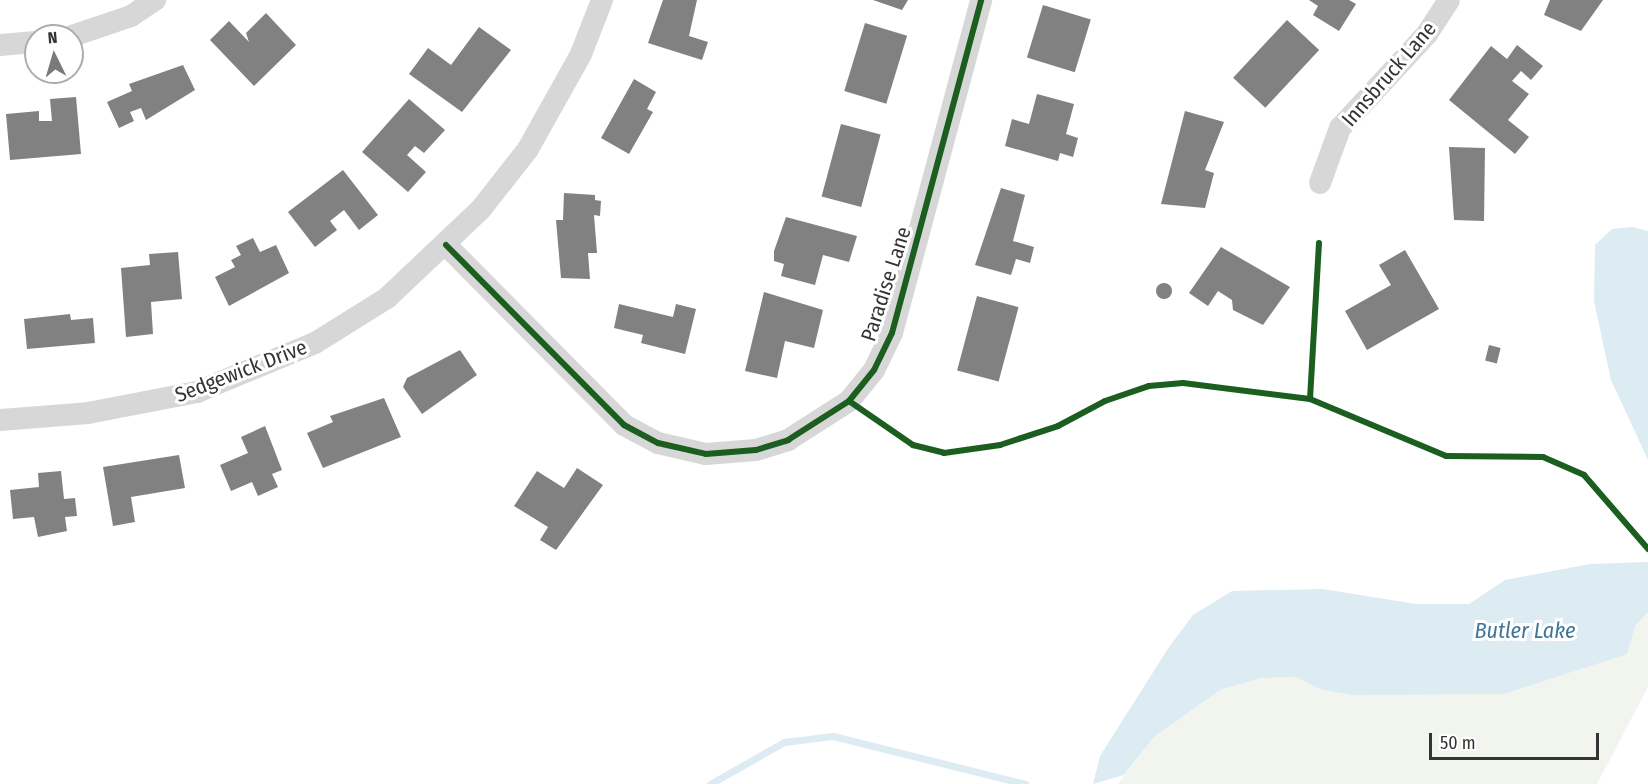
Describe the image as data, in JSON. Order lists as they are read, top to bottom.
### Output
{
  "streets": {
    "street": ["Innsbruck Lane", "Paradise Lane", "Sedgewick Drive"]
  },
  "crossings": [
    ["Paradise Lane", "Sedgewick Drive"]
  ],
  "water": ["Butler Lake"],
  "scale_bar": "50 m",
  "north": "top"
}
